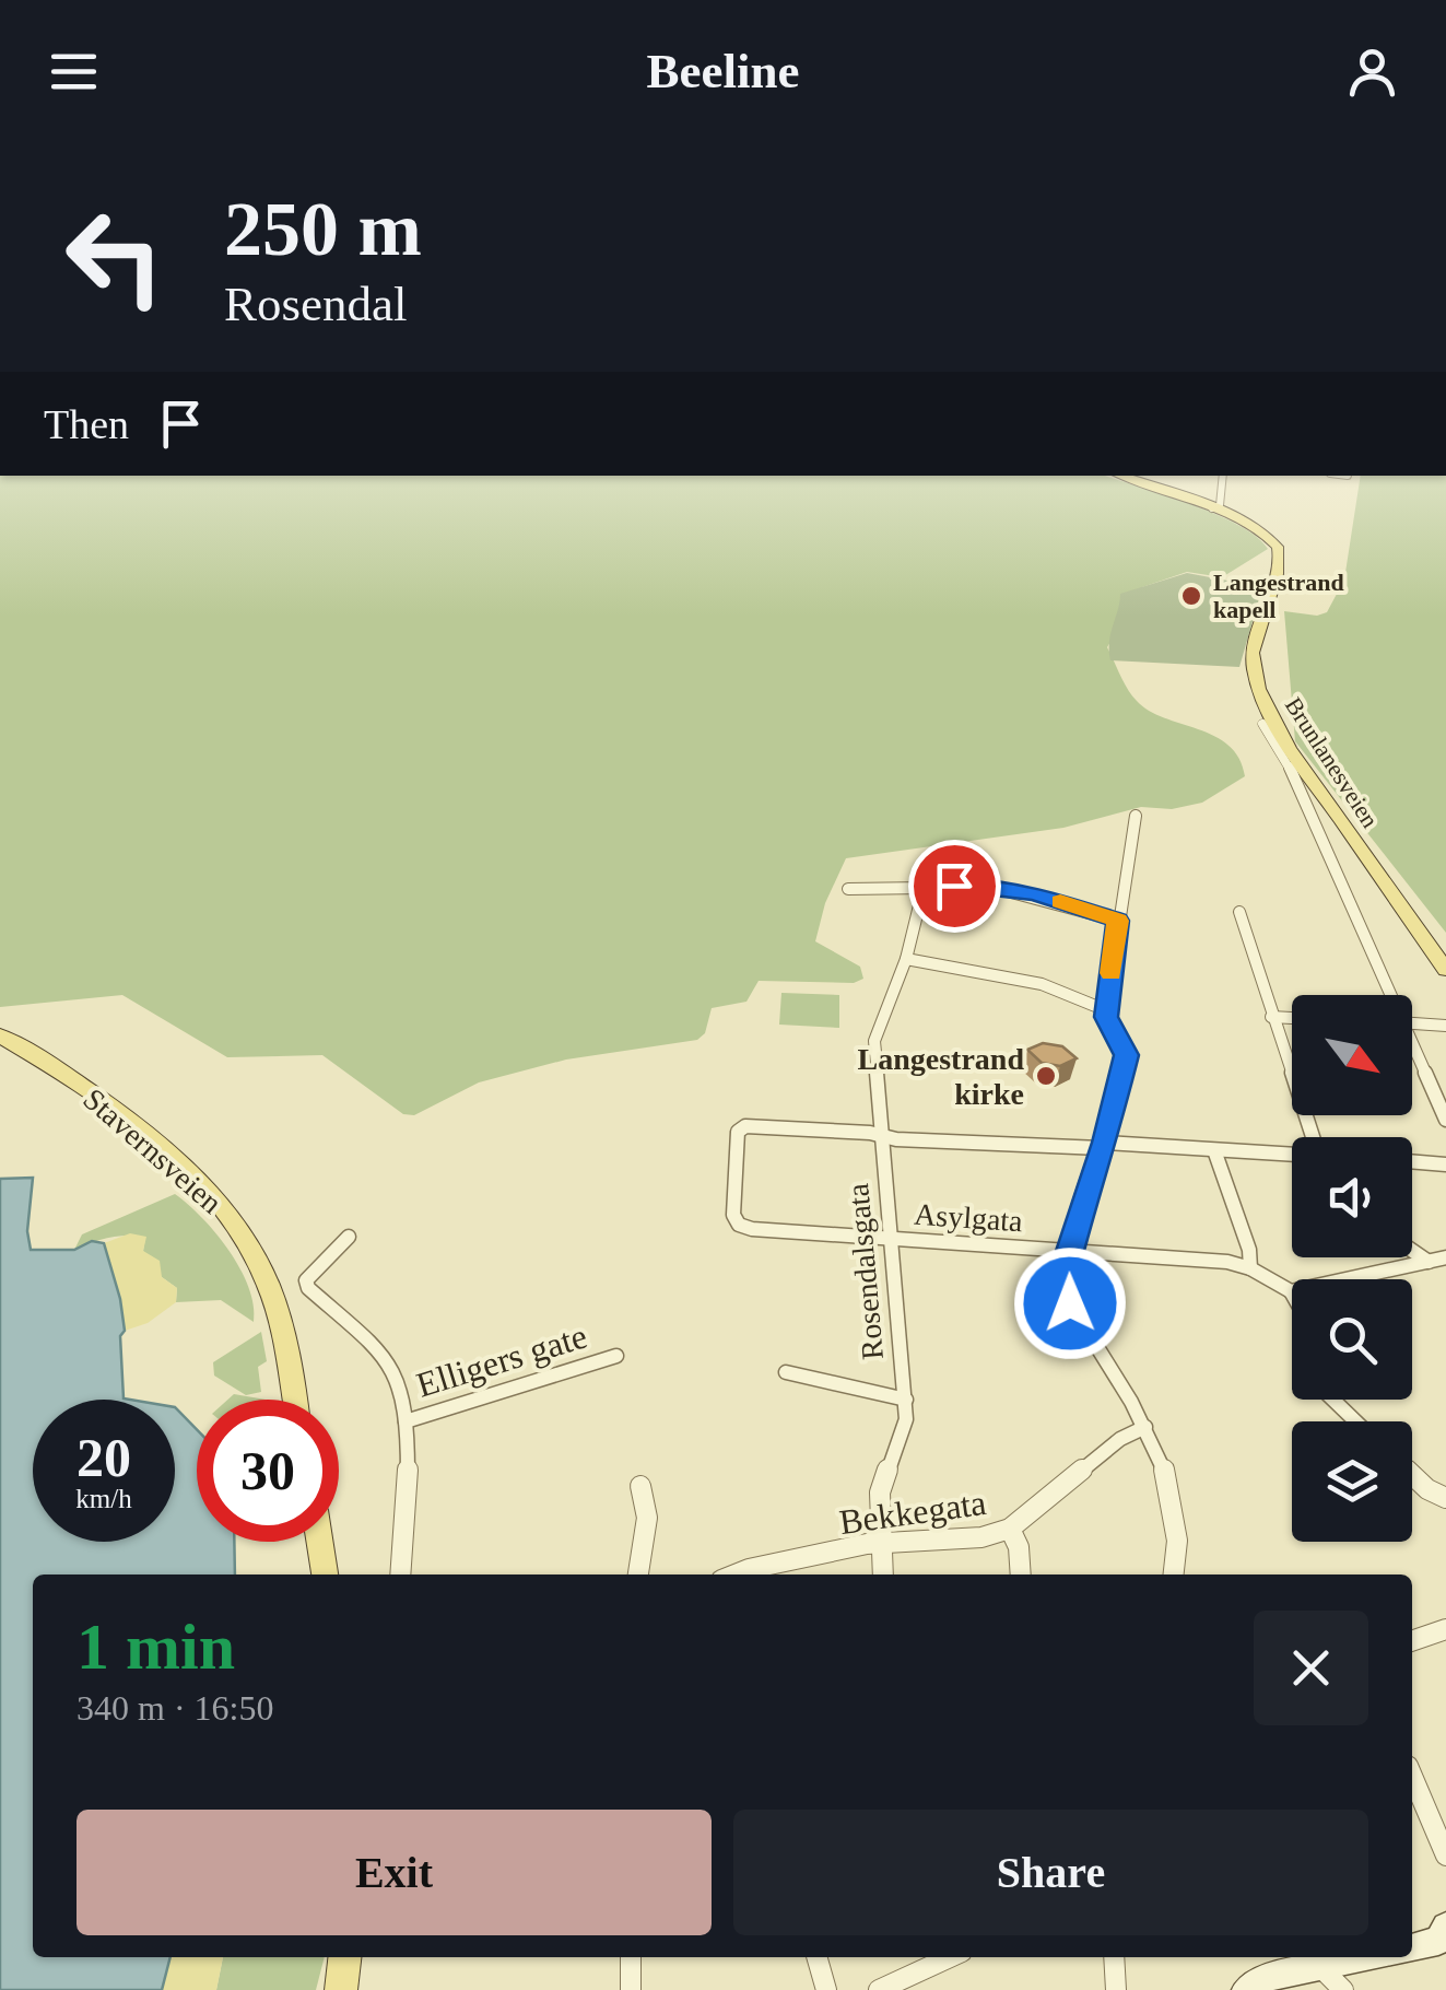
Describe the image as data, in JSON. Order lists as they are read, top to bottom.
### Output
{
  "streets": {
    "main road": ["Brunlanesveien", "Stavernsveien"],
    "street": [
      "Asylgata",
      "Rosendalsgata",
      "Elligers gate",
      "Bekkegata"
    ]
  },
  "crossings": [
    ["Asylgata", "Rosendalsgata"],
    ["Rosendalsgata", "Bekkegata"]
  ],
  "places": ["Langestrand kapell", "Langestrand kirke"],
  "north": "bottom right",
  "page": {
    "header": "Beeline",
    "turn": ["250 m", "Rosendal"],
    "then": "Then",
    "speed": "20 km/h",
    "limit": "30",
    "heading": ["1 min", "340 m · 16:50"],
    "buttons": ["Exit", "Share"]
  }
}
